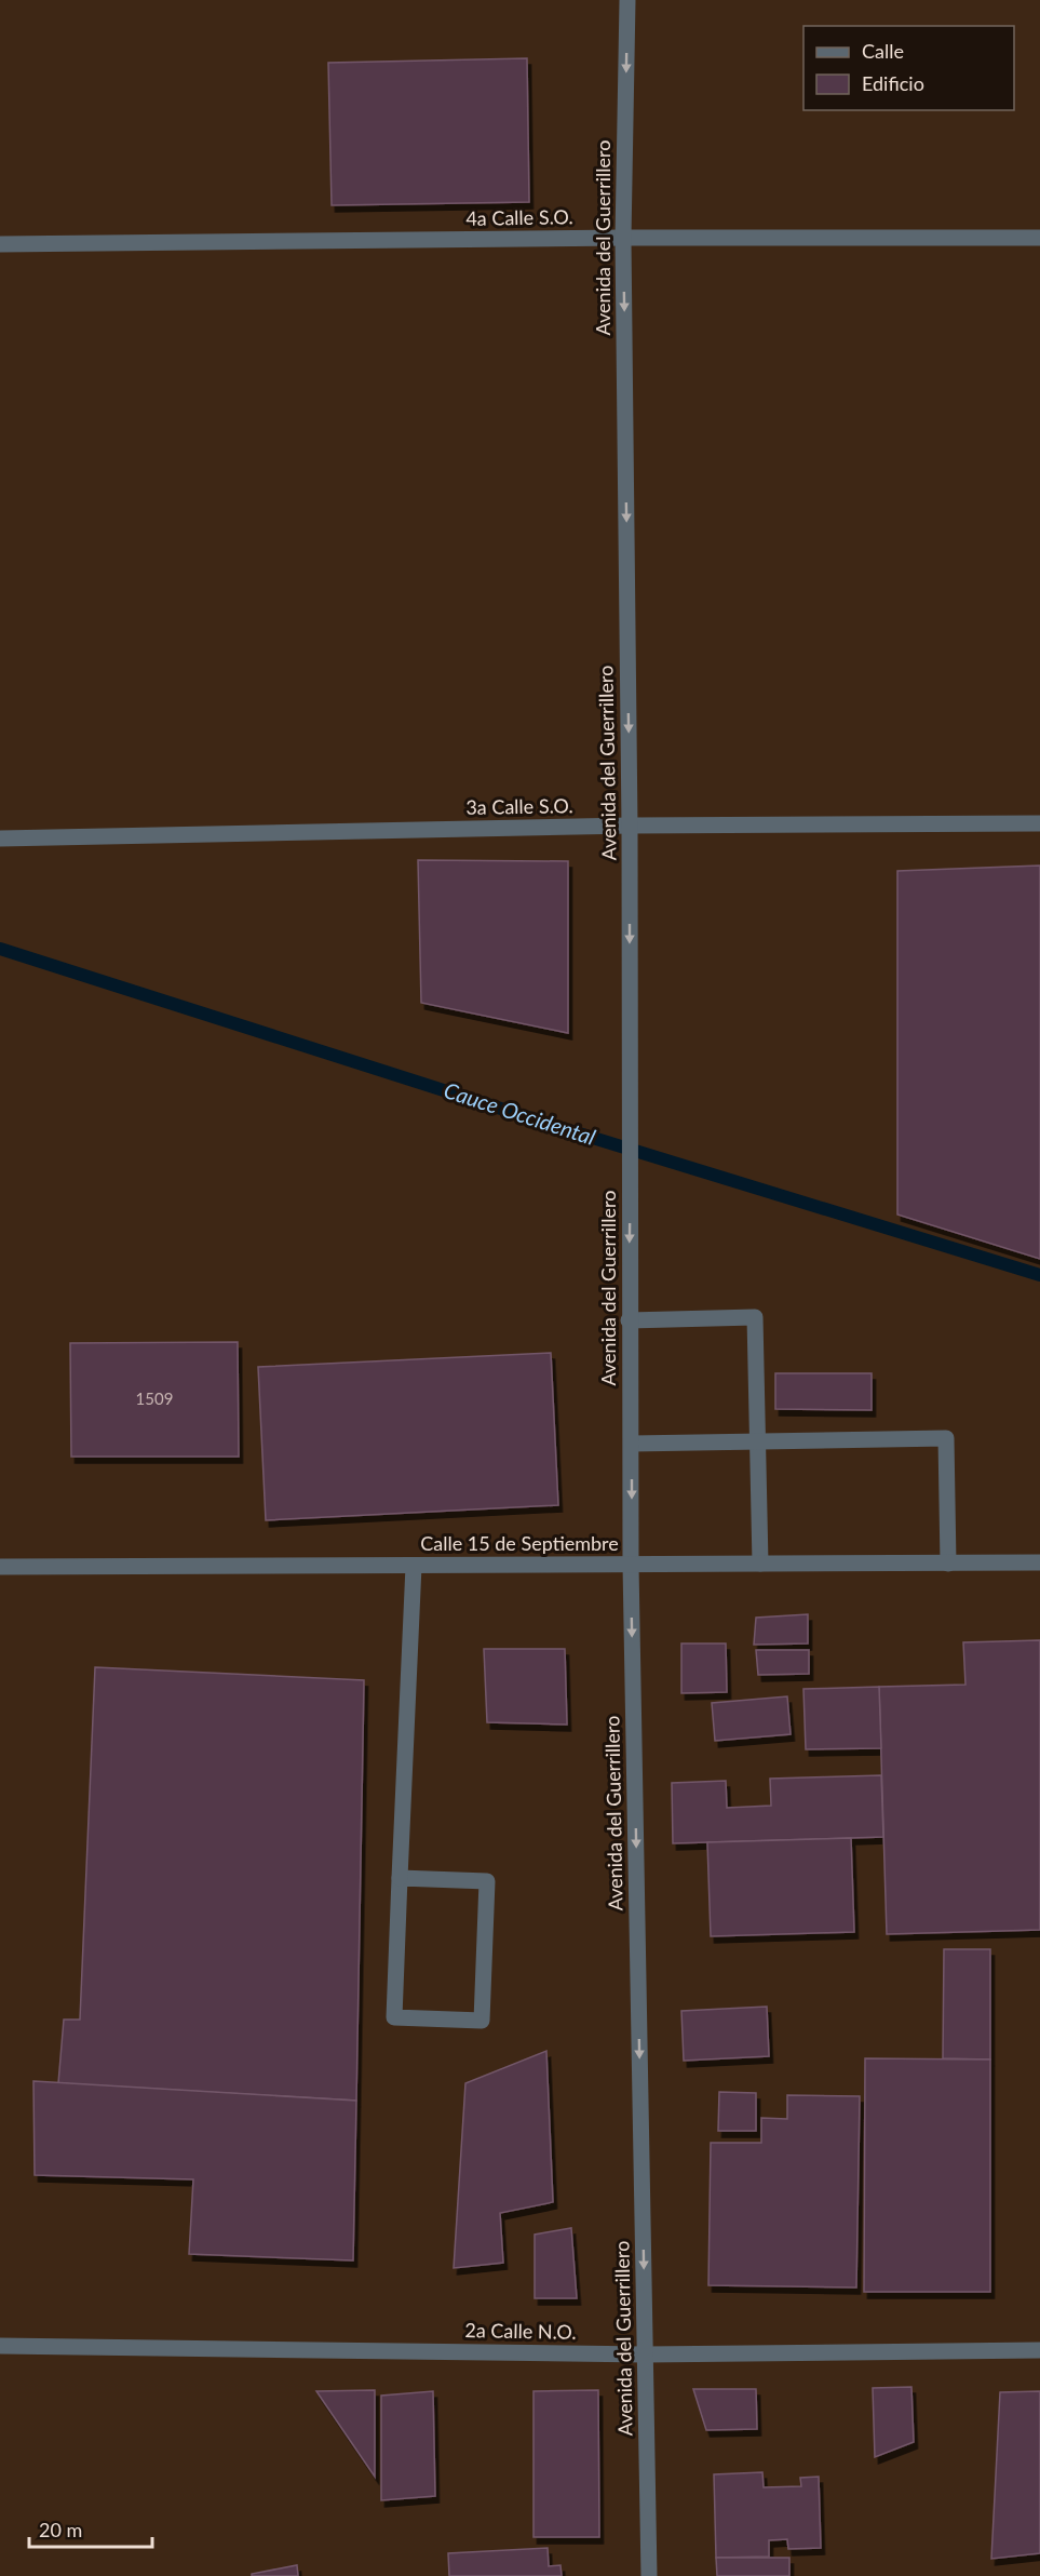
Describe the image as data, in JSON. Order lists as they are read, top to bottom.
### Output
{
  "streets": {
    "street": [
      "4a Calle S.O.",
      "Avenida del Guerrillero",
      "3a Calle S.O.",
      "Calle 15 de Septiembre",
      "2a Calle N.O."
    ]
  },
  "crossings": [
    ["4a Calle S.O.", "Avenida del Guerrillero"],
    ["Avenida del Guerrillero", "3a Calle S.O."],
    ["Avenida del Guerrillero", "Calle 15 de Septiembre"],
    ["Avenida del Guerrillero", "2a Calle N.O."]
  ],
  "one_way": ["Avenida del Guerrillero"],
  "water": ["Cauce Occidental"],
  "house_numbers": ["1509"],
  "legend": ["Calle", "Edificio"],
  "scale_bar": "20 m"
}
